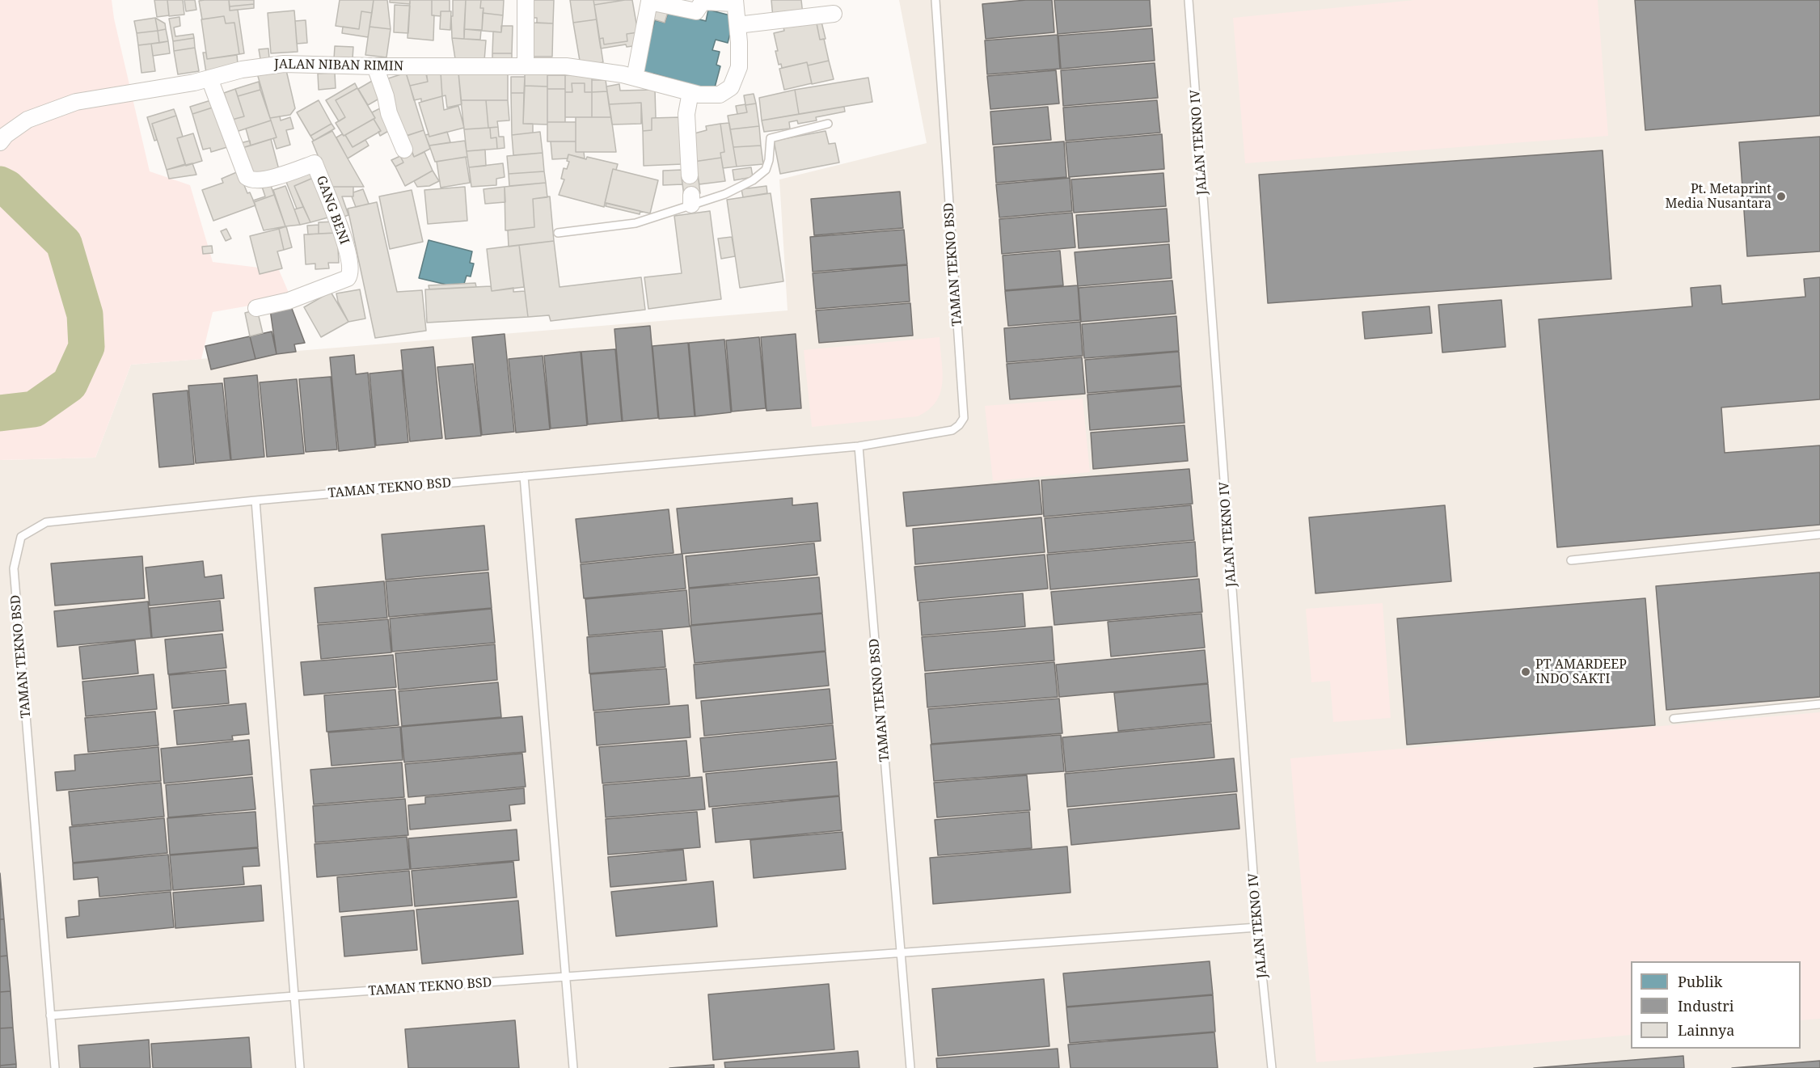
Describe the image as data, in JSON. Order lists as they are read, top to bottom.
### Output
{
  "streets": {
    "street": ["JALAN NIBAN RIMIN", "GANG BENI"],
    "lane": ["JALAN TEKNO IV", "TAMAN TEKNO BSD"]
  },
  "crossings": [
    ["JALAN NIBAN RIMIN", "GANG BENI"],
    ["JALAN TEKNO IV", "TAMAN TEKNO BSD"]
  ],
  "places": ["Pt. Metaprint Media Nusantara", "PT AMARDEEP INDO SAKTI"],
  "legend": ["Publik", "Industri", "Lainnya"]
}
